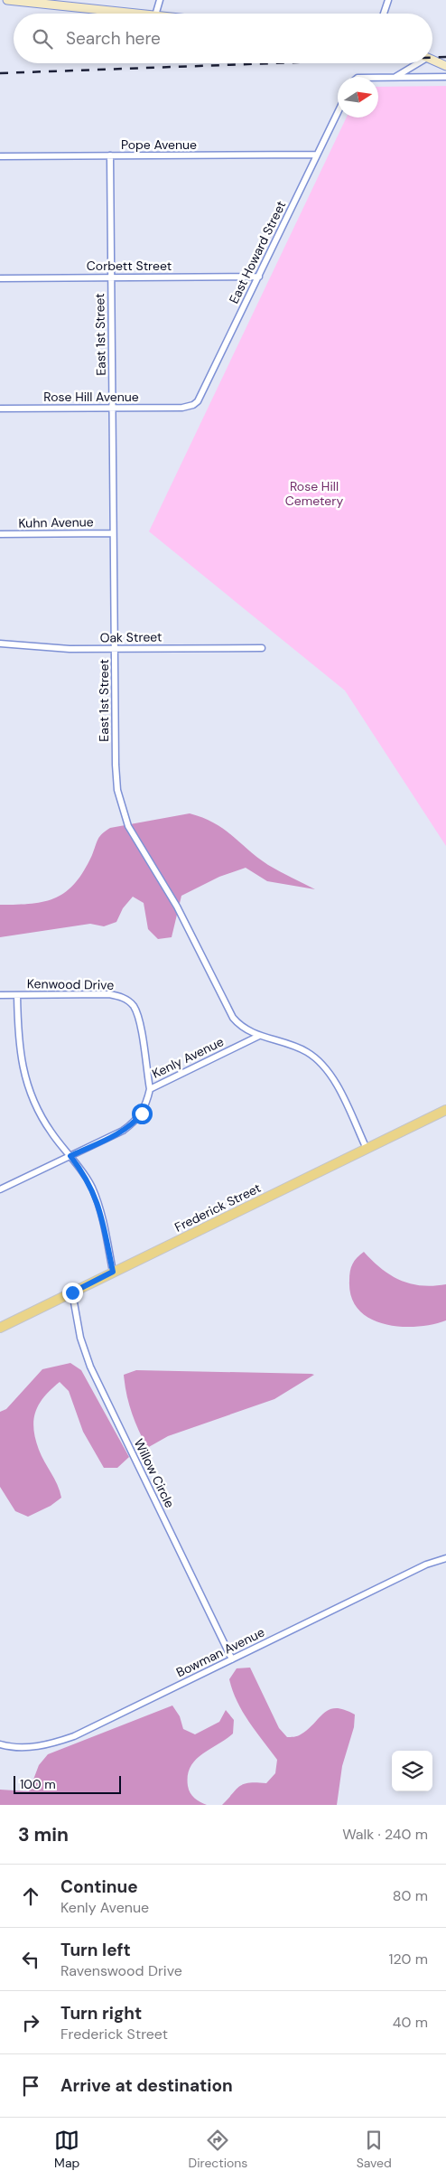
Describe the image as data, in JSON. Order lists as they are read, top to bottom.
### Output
{
  "streets": {
    "main road": ["Frederick Street"],
    "street": [
      "Pope Avenue",
      "East Howard Street",
      "Corbett Street",
      "East 1st Street",
      "Rose Hill Avenue",
      "Kuhn Avenue",
      "Oak Street",
      "Kenwood Drive",
      "Kenly Avenue",
      "Willow Circle",
      "Bowman Avenue"
    ]
  },
  "crossings": [
    ["Pope Avenue", "East Howard Street"],
    ["Pope Avenue", "East 1st Street"],
    ["East Howard Street", "Corbett Street"],
    ["East Howard Street", "Rose Hill Avenue"],
    ["Corbett Street", "East 1st Street"],
    ["East 1st Street", "Rose Hill Avenue"],
    ["East 1st Street", "Kuhn Avenue"],
    ["East 1st Street", "Oak Street"],
    ["East 1st Street", "Kenly Avenue"],
    ["East 1st Street", "Frederick Street"],
    ["Kenwood Drive", "Kenly Avenue"],
    ["Frederick Street", "Willow Circle"],
    ["Willow Circle", "Bowman Avenue"]
  ],
  "parks": ["Rose Hill Cemetery"],
  "scale_bar": "100 m",
  "north": "right",
  "page": {
    "search": "Search here",
    "scale": "100 m",
    "heading": ["3 min", "Walk · 240 m"],
    "list": [
      ["Continue", "Kenly Avenue", "80 m"],
      ["Turn left", "Ravenswood Drive", "120 m"],
      ["Turn right", "Frederick Street", "40 m"],
      "Arrive at destination"
    ],
    "nav": ["Map", "Directions", "Saved"]
  }
}
